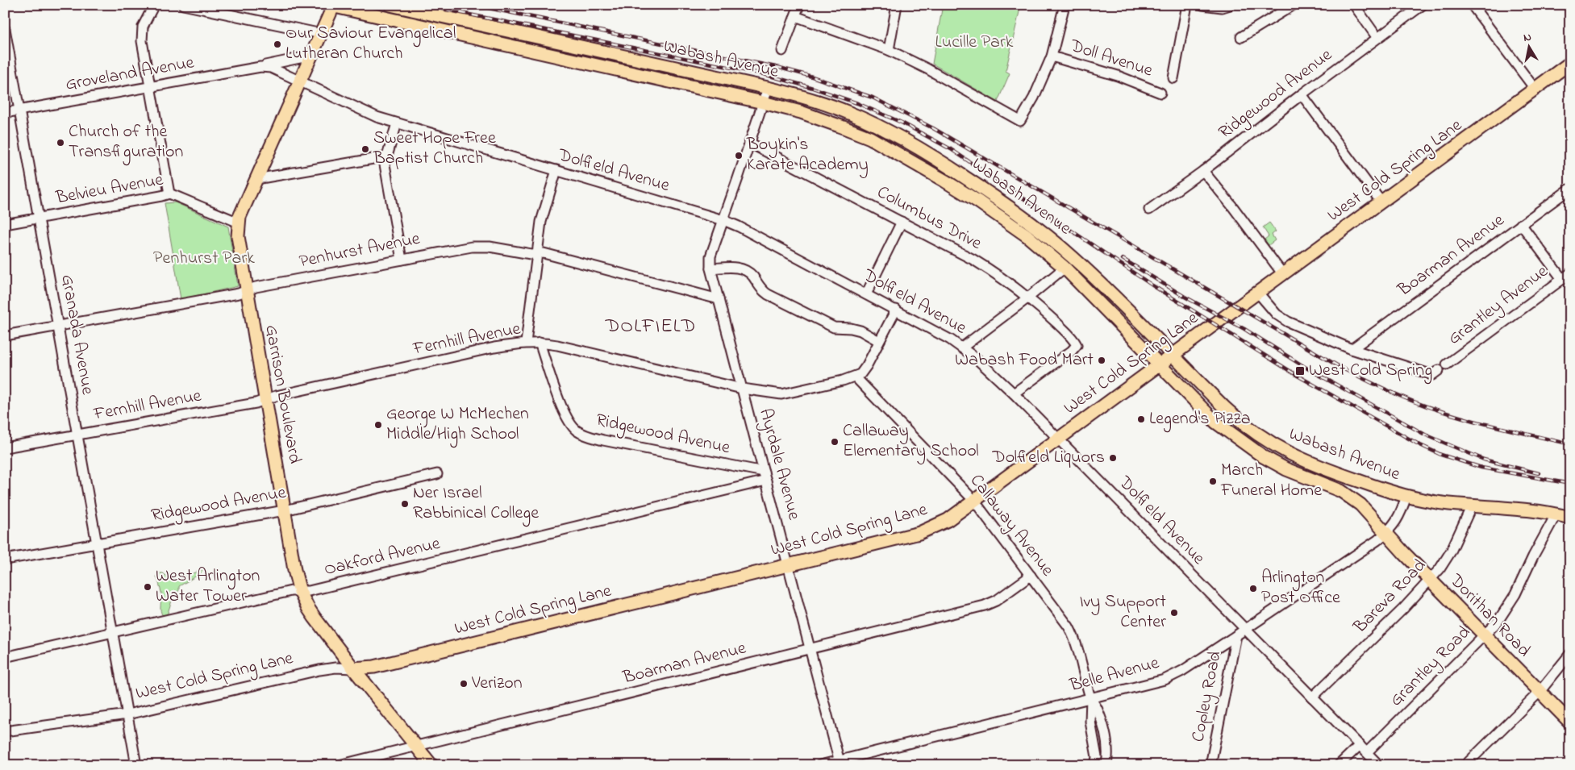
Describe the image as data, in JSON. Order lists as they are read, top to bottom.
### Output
{
  "streets": {
    "main road": [
      "Wabash Avenue",
      "West Cold Spring Lane",
      "Garrison Boulevard",
      "Dorithan Road"
    ],
    "street": [
      "Doll Avenue",
      "Groveland Avenue",
      "Ridgewood Avenue",
      "Dolfield Avenue",
      "Belvieu Avenue",
      "Columbus Drive",
      "Penhurst Avenue",
      "Boarman Avenue",
      "Grantley Avenue",
      "Granada Avenue",
      "Fernhill Avenue",
      "Ayrdale Avenue",
      "Callaway Avenue",
      "Oakford Avenue",
      "Bareva Road",
      "Grantley Road",
      "Belle Avenue",
      "Copley Road"
    ]
  },
  "crossings": [
    ["Wabash Avenue", "West Cold Spring Lane"],
    ["Wabash Avenue", "Garrison Boulevard"],
    ["Wabash Avenue", "Ayrdale Avenue"],
    ["Wabash Avenue", "Bareva Road"],
    ["Wabash Avenue", "Dorithan Road"],
    ["Wabash Avenue", "Grantley Road"],
    ["Wabash Avenue", "Belle Avenue"],
    ["Groveland Avenue", "Dolfield Avenue"],
    ["Groveland Avenue", "Granada Avenue"],
    ["Groveland Avenue", "Garrison Boulevard"],
    ["Ridgewood Avenue", "Granada Avenue"],
    ["Ridgewood Avenue", "Fernhill Avenue"],
    ["Ridgewood Avenue", "Garrison Boulevard"],
    ["Ridgewood Avenue", "Ayrdale Avenue"],
    ["Ridgewood Avenue", "Oakford Avenue"],
    ["Dolfield Avenue", "West Cold Spring Lane"],
    ["Dolfield Avenue", "Columbus Drive"],
    ["Dolfield Avenue", "Garrison Boulevard"],
    ["Dolfield Avenue", "Ayrdale Avenue"],
    ["Dolfield Avenue", "Bareva Road"],
    ["Dolfield Avenue", "Grantley Road"],
    ["Dolfield Avenue", "Belle Avenue"],
    ["West Cold Spring Lane", "Granada Avenue"],
    ["West Cold Spring Lane", "Garrison Boulevard"],
    ["West Cold Spring Lane", "Ayrdale Avenue"],
    ["West Cold Spring Lane", "Callaway Avenue"],
    ["Belvieu Avenue", "Granada Avenue"],
    ["Belvieu Avenue", "Garrison Boulevard"],
    ["Columbus Drive", "Ayrdale Avenue"],
    ["Penhurst Avenue", "Granada Avenue"],
    ["Penhurst Avenue", "Garrison Boulevard"],
    ["Penhurst Avenue", "Ayrdale Avenue"],
    ["Boarman Avenue", "Grantley Avenue"],
    ["Boarman Avenue", "Garrison Boulevard"],
    ["Boarman Avenue", "Ayrdale Avenue"],
    ["Boarman Avenue", "Callaway Avenue"],
    ["Granada Avenue", "Fernhill Avenue"],
    ["Granada Avenue", "Oakford Avenue"],
    ["Fernhill Avenue", "Garrison Boulevard"],
    ["Fernhill Avenue", "Ayrdale Avenue"],
    ["Fernhill Avenue", "Callaway Avenue"],
    ["Garrison Boulevard", "Oakford Avenue"],
    ["Ayrdale Avenue", "Oakford Avenue"],
    ["Ayrdale Avenue", "Belle Avenue"],
    ["Callaway Avenue", "Belle Avenue"],
    ["Bareva Road", "Dorithan Road"],
    ["Dorithan Road", "Grantley Road"],
    ["Dorithan Road", "Belle Avenue"],
    ["Belle Avenue", "Copley Road"]
  ],
  "districts": ["DOLFIELD"],
  "parks": ["Lucille Park", "Penhurst Park"],
  "places": {
    "other": [
      "Our Saviour Evangelical Lutheran Church",
      "Church of the Transfiguration",
      "Sweet Hope Free Baptist Church",
      "Boykin's Karate Academy",
      "Wabash Food Mart",
      "Legend's Pizza",
      "George W McMechen Middle/High School",
      "Callaway Elementary School",
      "Dolfield Liquors",
      "March Funeral Home",
      "Ner Israel Rabbinical College",
      "West Arlington Water Tower",
      "Arlington Post Office",
      "Ivy Support Center",
      "Verizon"
    ],
    "transit": ["West Cold Spring"]
  },
  "north": "top"
}
